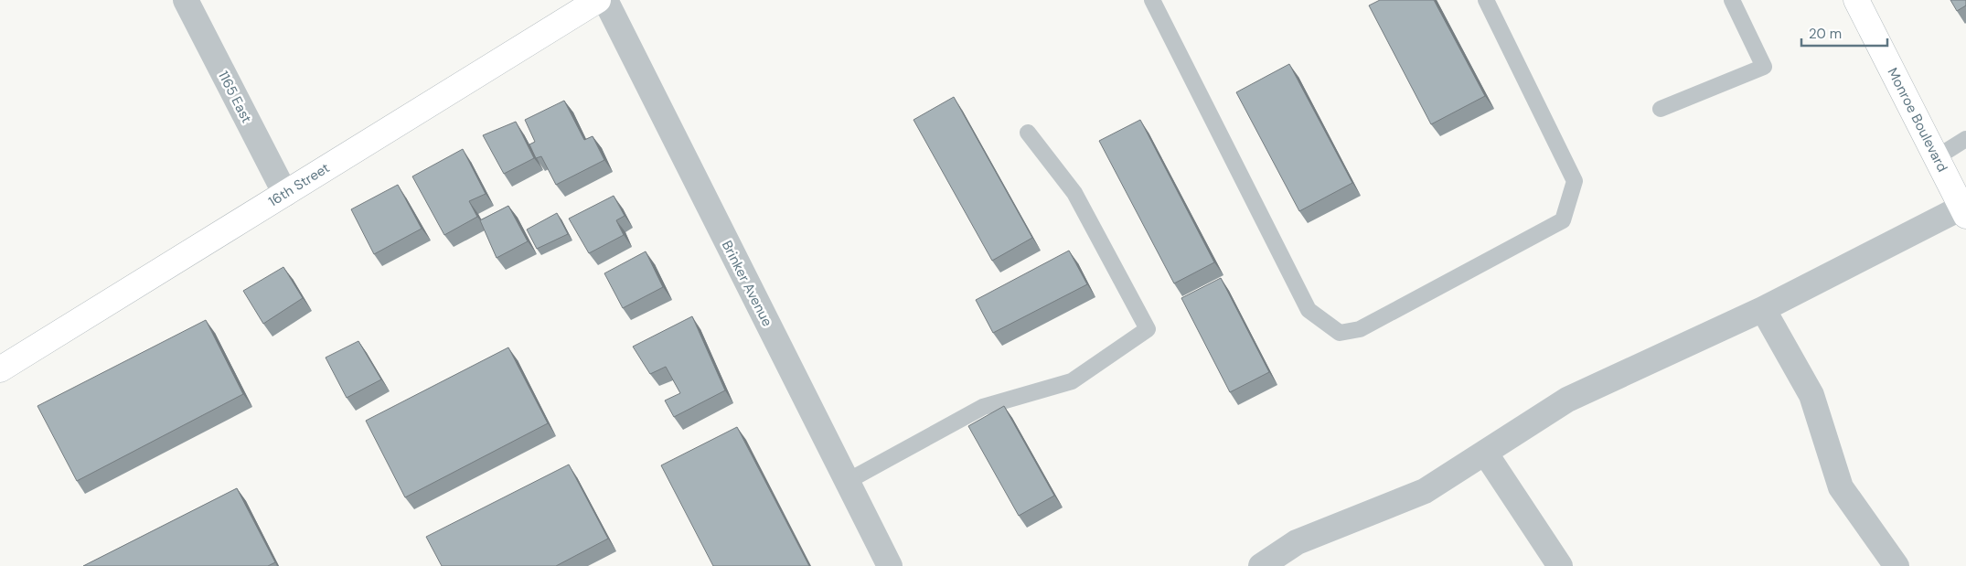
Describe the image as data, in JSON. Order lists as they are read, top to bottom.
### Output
{
  "streets": {
    "street": [
      "1165 East",
      "Monroe Boulevard",
      "16th Street",
      "Brinker Avenue"
    ]
  },
  "crossings": [
    ["1165 East", "16th Street"]
  ],
  "scale_bar": "20 m"
}
